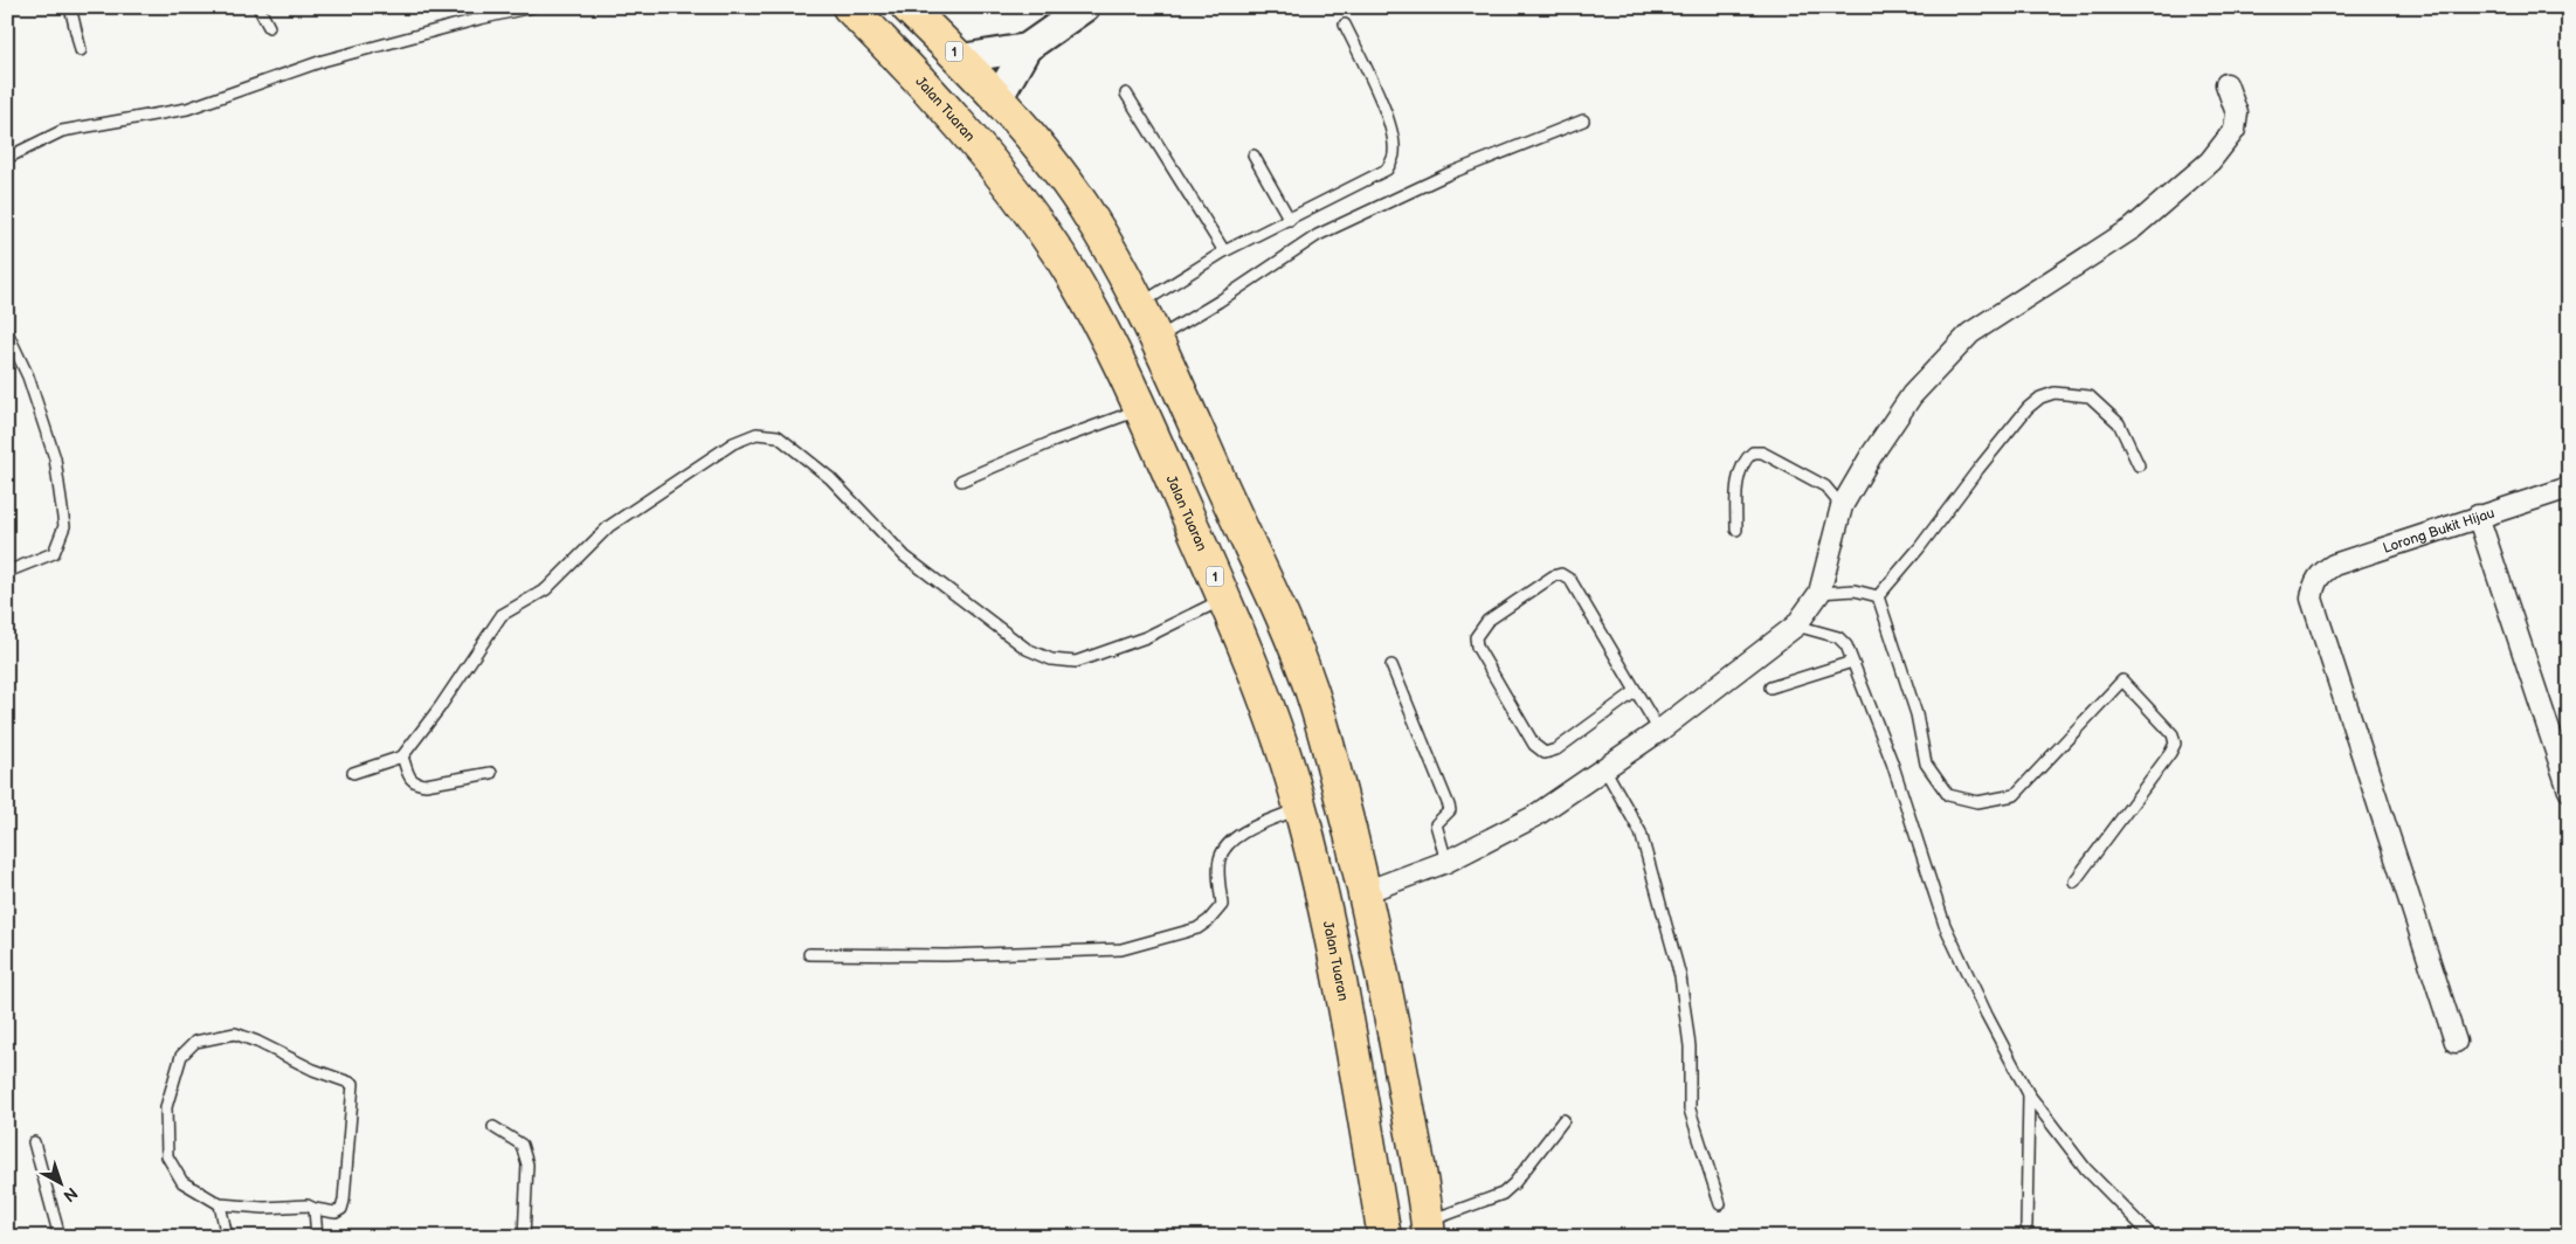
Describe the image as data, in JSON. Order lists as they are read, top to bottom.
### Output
{
  "streets": {
    "main road": ["1", "Jalan Tuaran"],
    "street": ["Lorong Bukit Hijau"]
  },
  "north": "bottom right"
}
